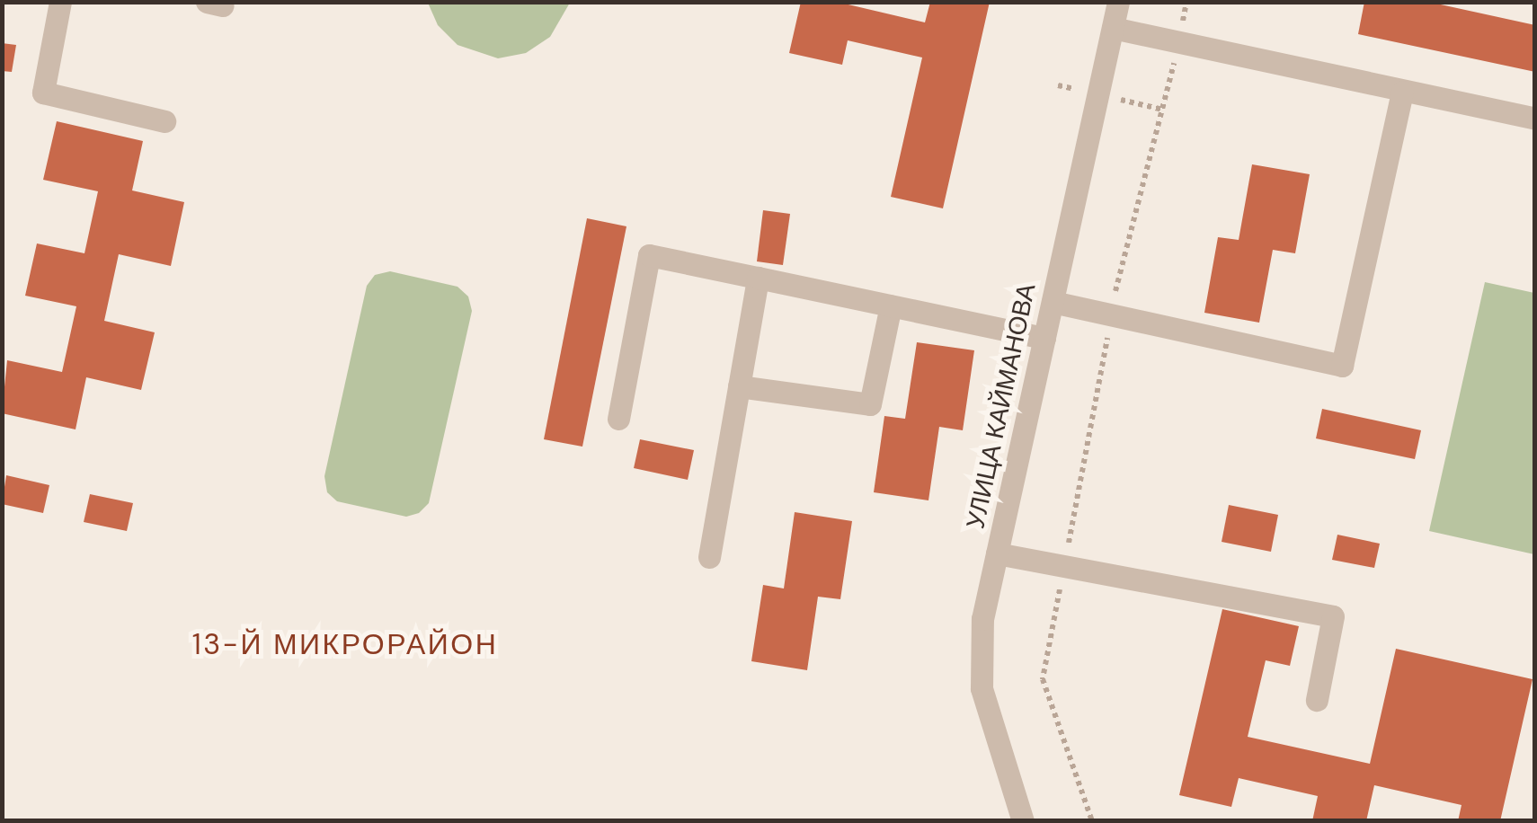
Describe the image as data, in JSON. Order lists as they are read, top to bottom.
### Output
{
  "streets": {
    "street": ["УЛИЦА КАЙМАНОВА"]
  },
  "districts": ["13-Й МИКРОРАЙОН"]
}
